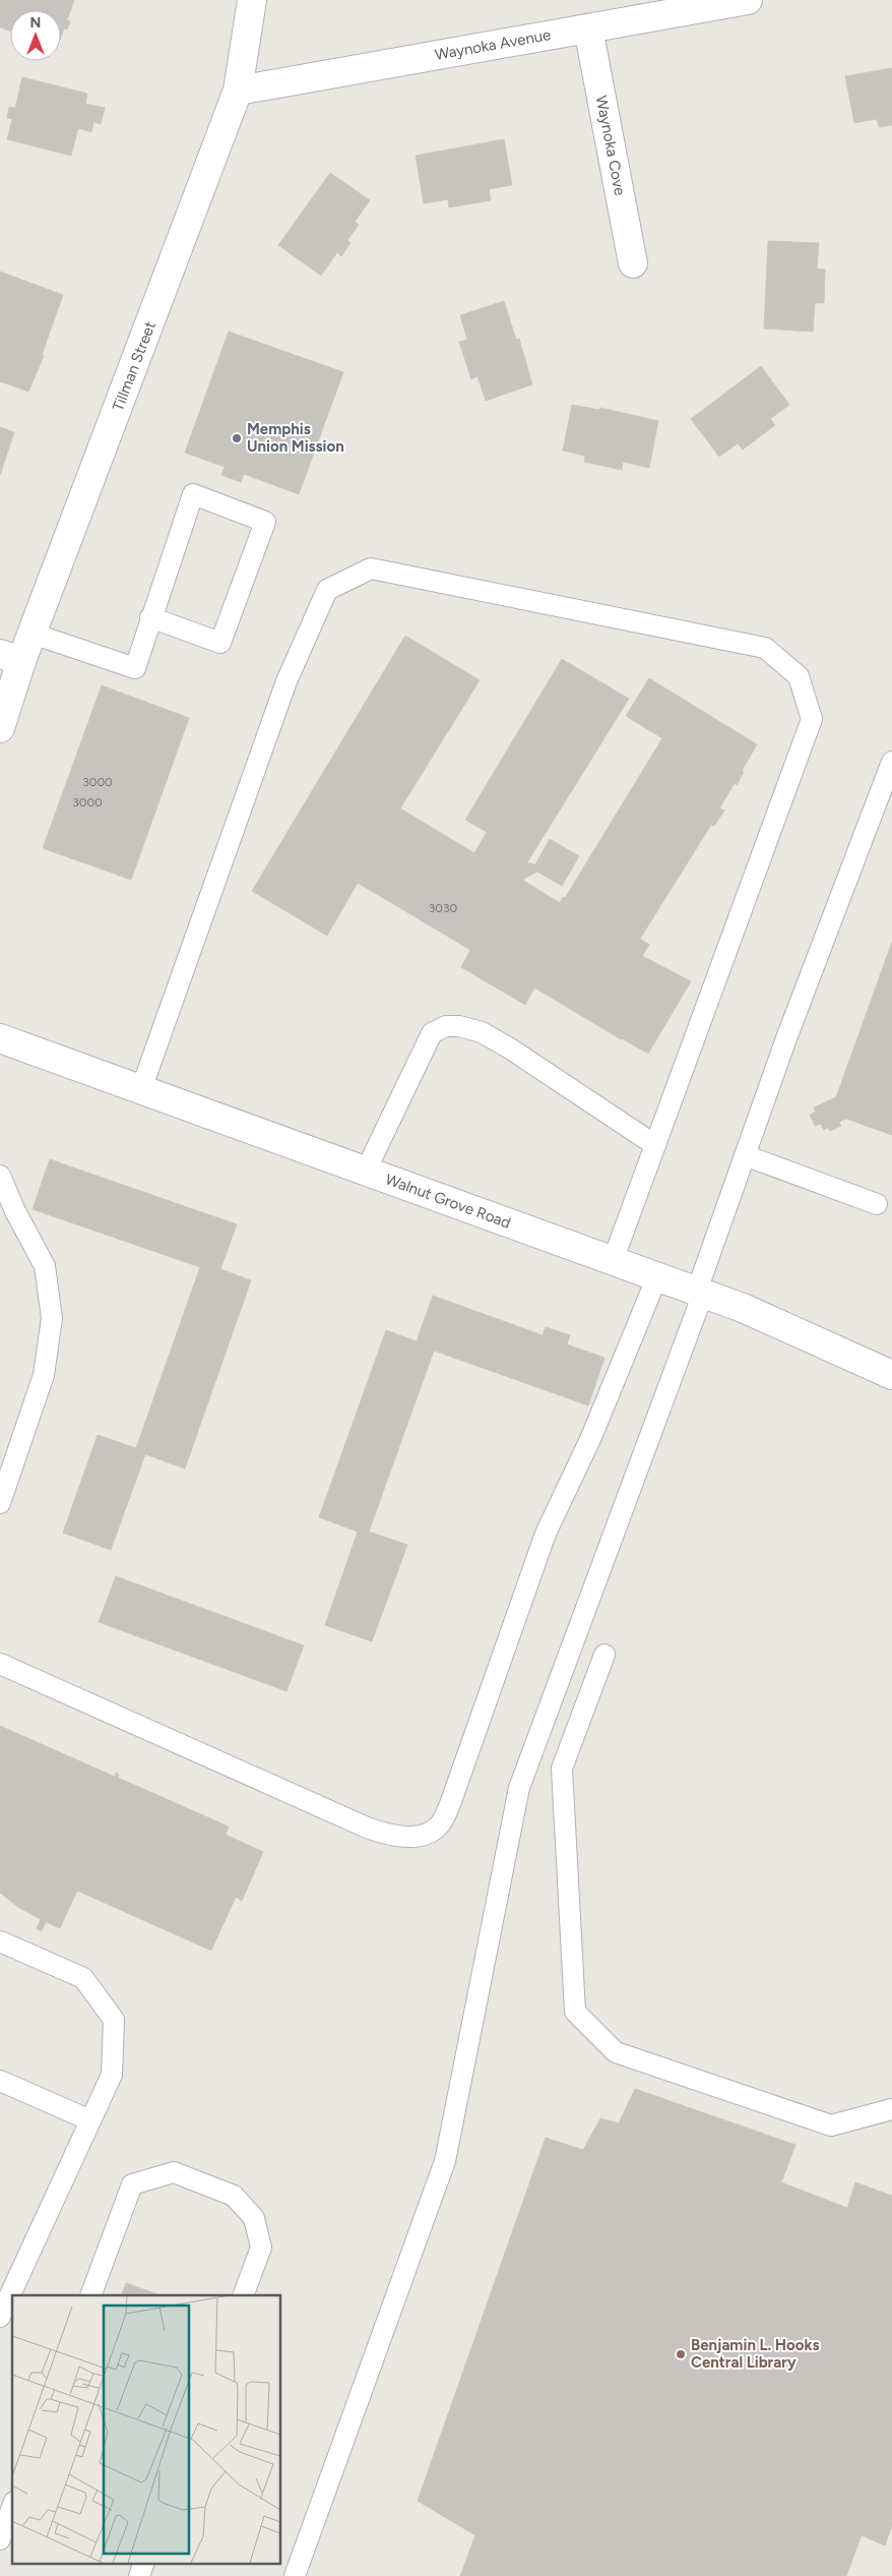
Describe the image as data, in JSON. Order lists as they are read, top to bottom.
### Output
{
  "streets": {
    "main road": [
      "Waynoka Avenue",
      "Waynoka Cove",
      "Tillman Street",
      "Walnut Grove Road"
    ]
  },
  "crossings": [
    ["Waynoka Avenue", "Waynoka Cove"],
    ["Waynoka Avenue", "Tillman Street"]
  ],
  "places": ["Memphis Union Mission", "Benjamin L. Hooks Central Library"],
  "house_numbers": ["3000", "3000", "3030"],
  "north": "top"
}
